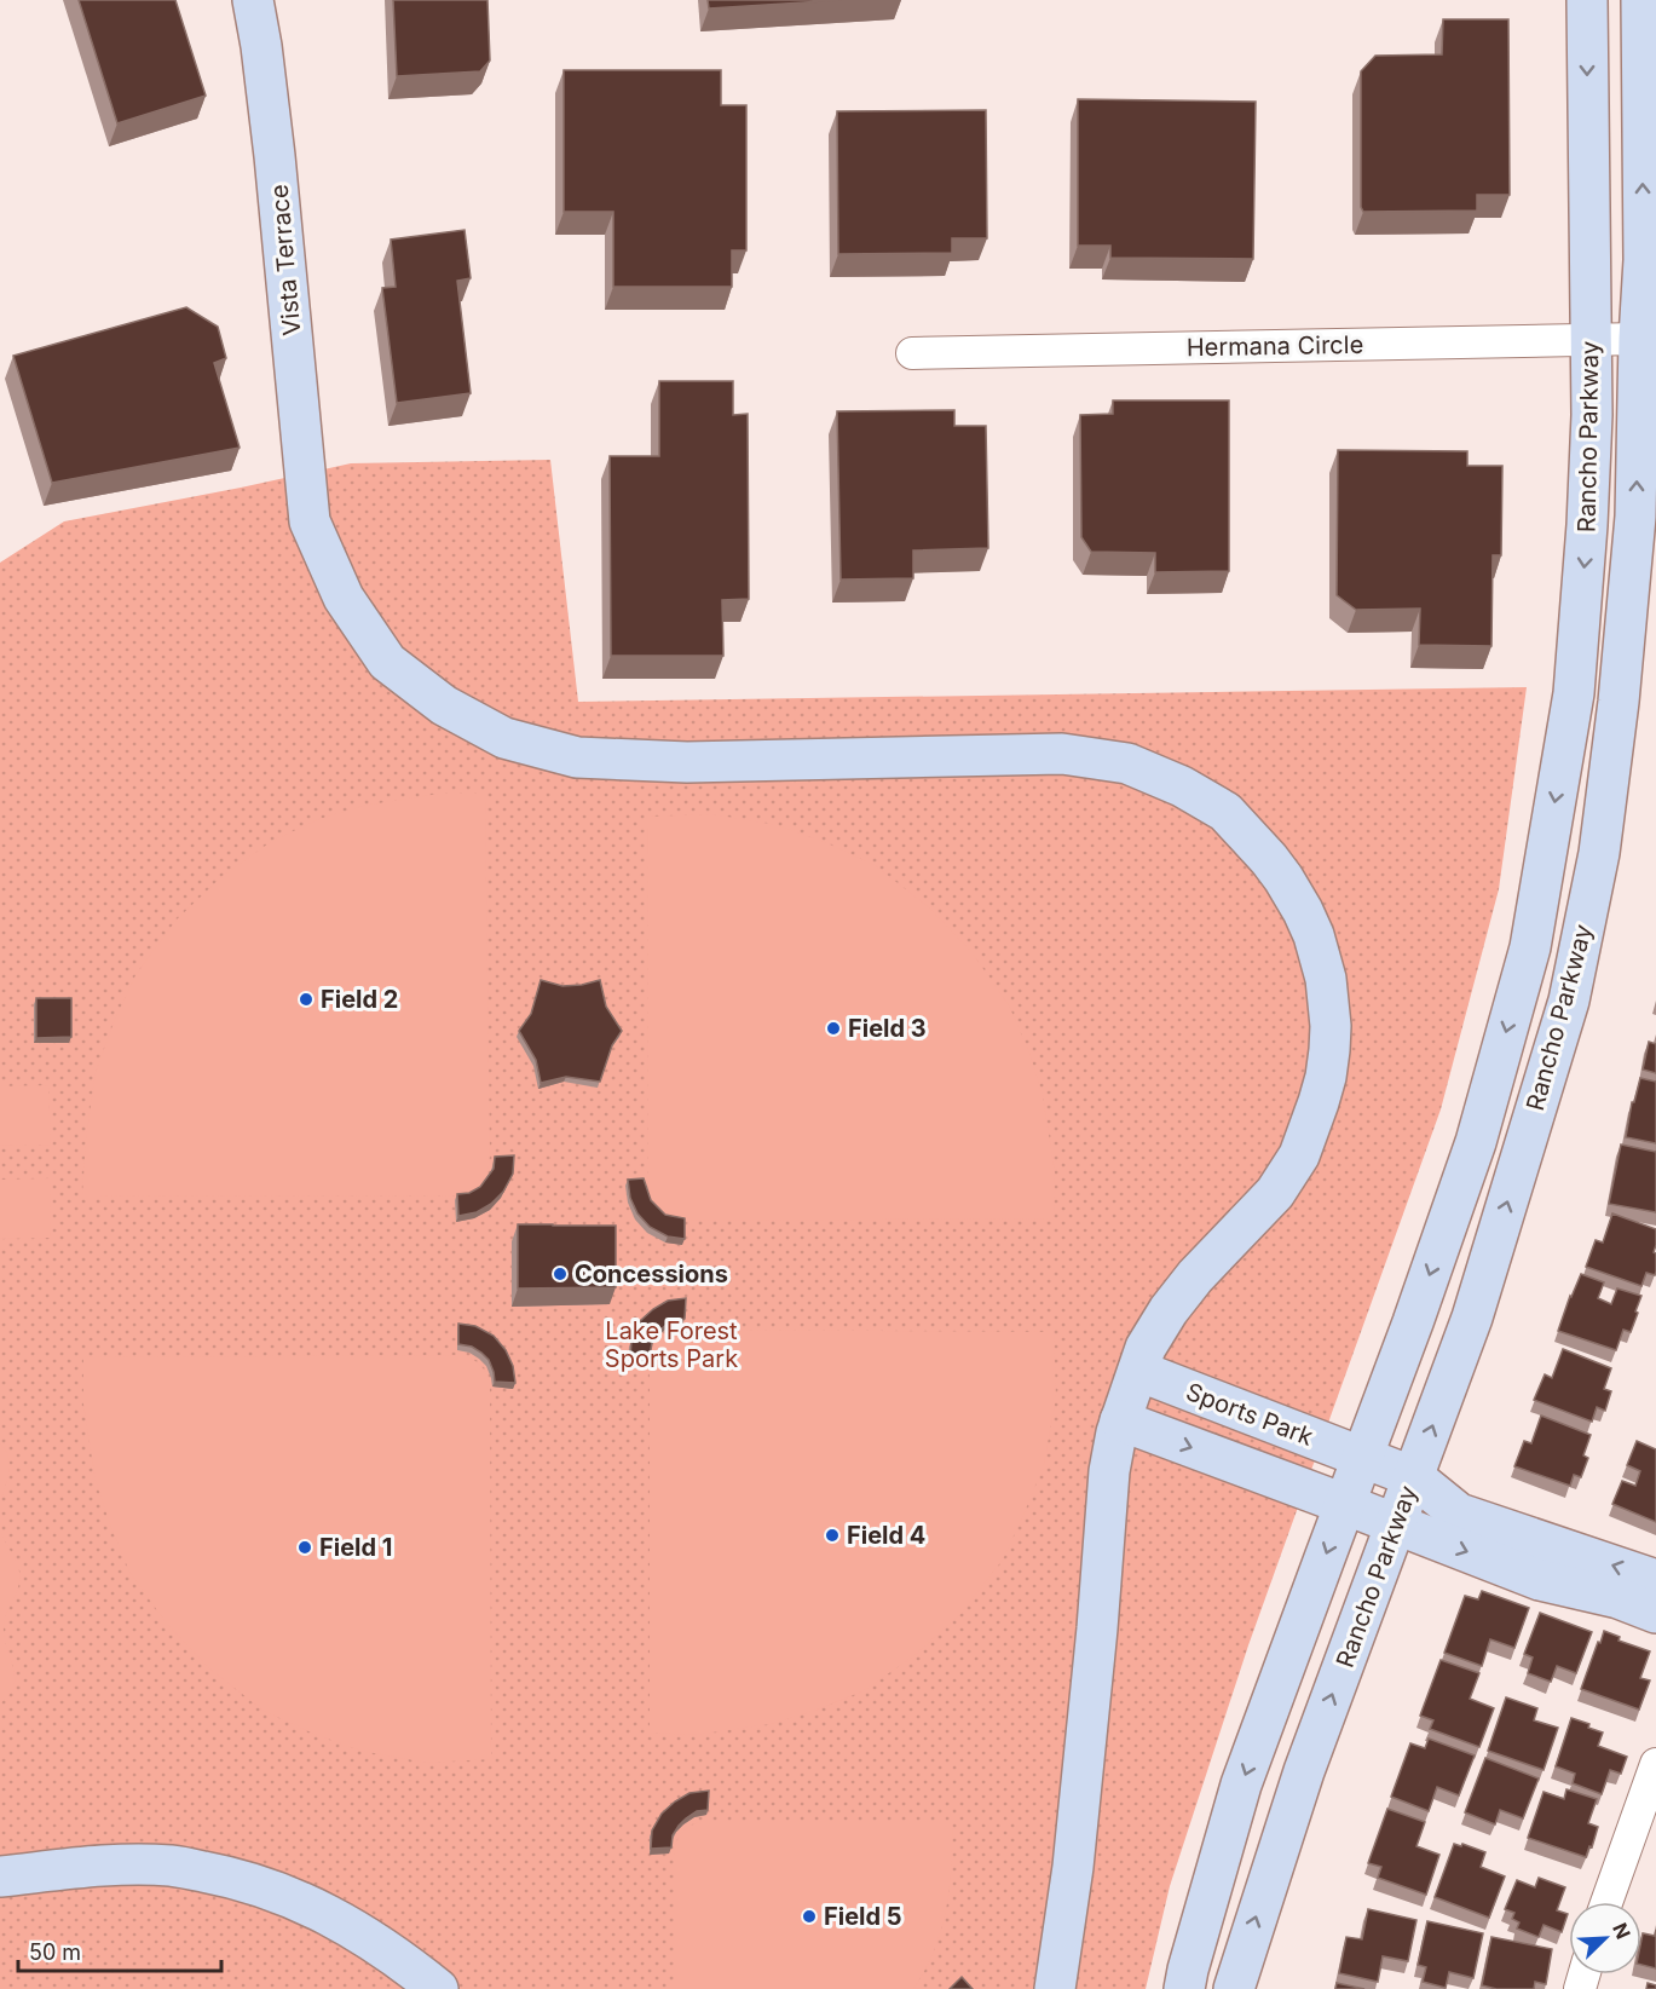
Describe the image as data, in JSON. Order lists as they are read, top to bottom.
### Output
{
  "streets": {
    "street": [
      "Vista Terrace",
      "Hermana Circle",
      "Rancho Parkway",
      "Sports Park"
    ]
  },
  "crossings": [
    ["Vista Terrace", "Sports Park"],
    ["Hermana Circle", "Rancho Parkway"],
    ["Rancho Parkway", "Sports Park"]
  ],
  "parks": ["Lake Forest Sports Park"],
  "places": [
    "Field 2",
    "Field 3",
    "Concessions",
    "Field 4",
    "Field 1",
    "Field 5"
  ],
  "scale_bar": "50 m",
  "north": "top right"
}
